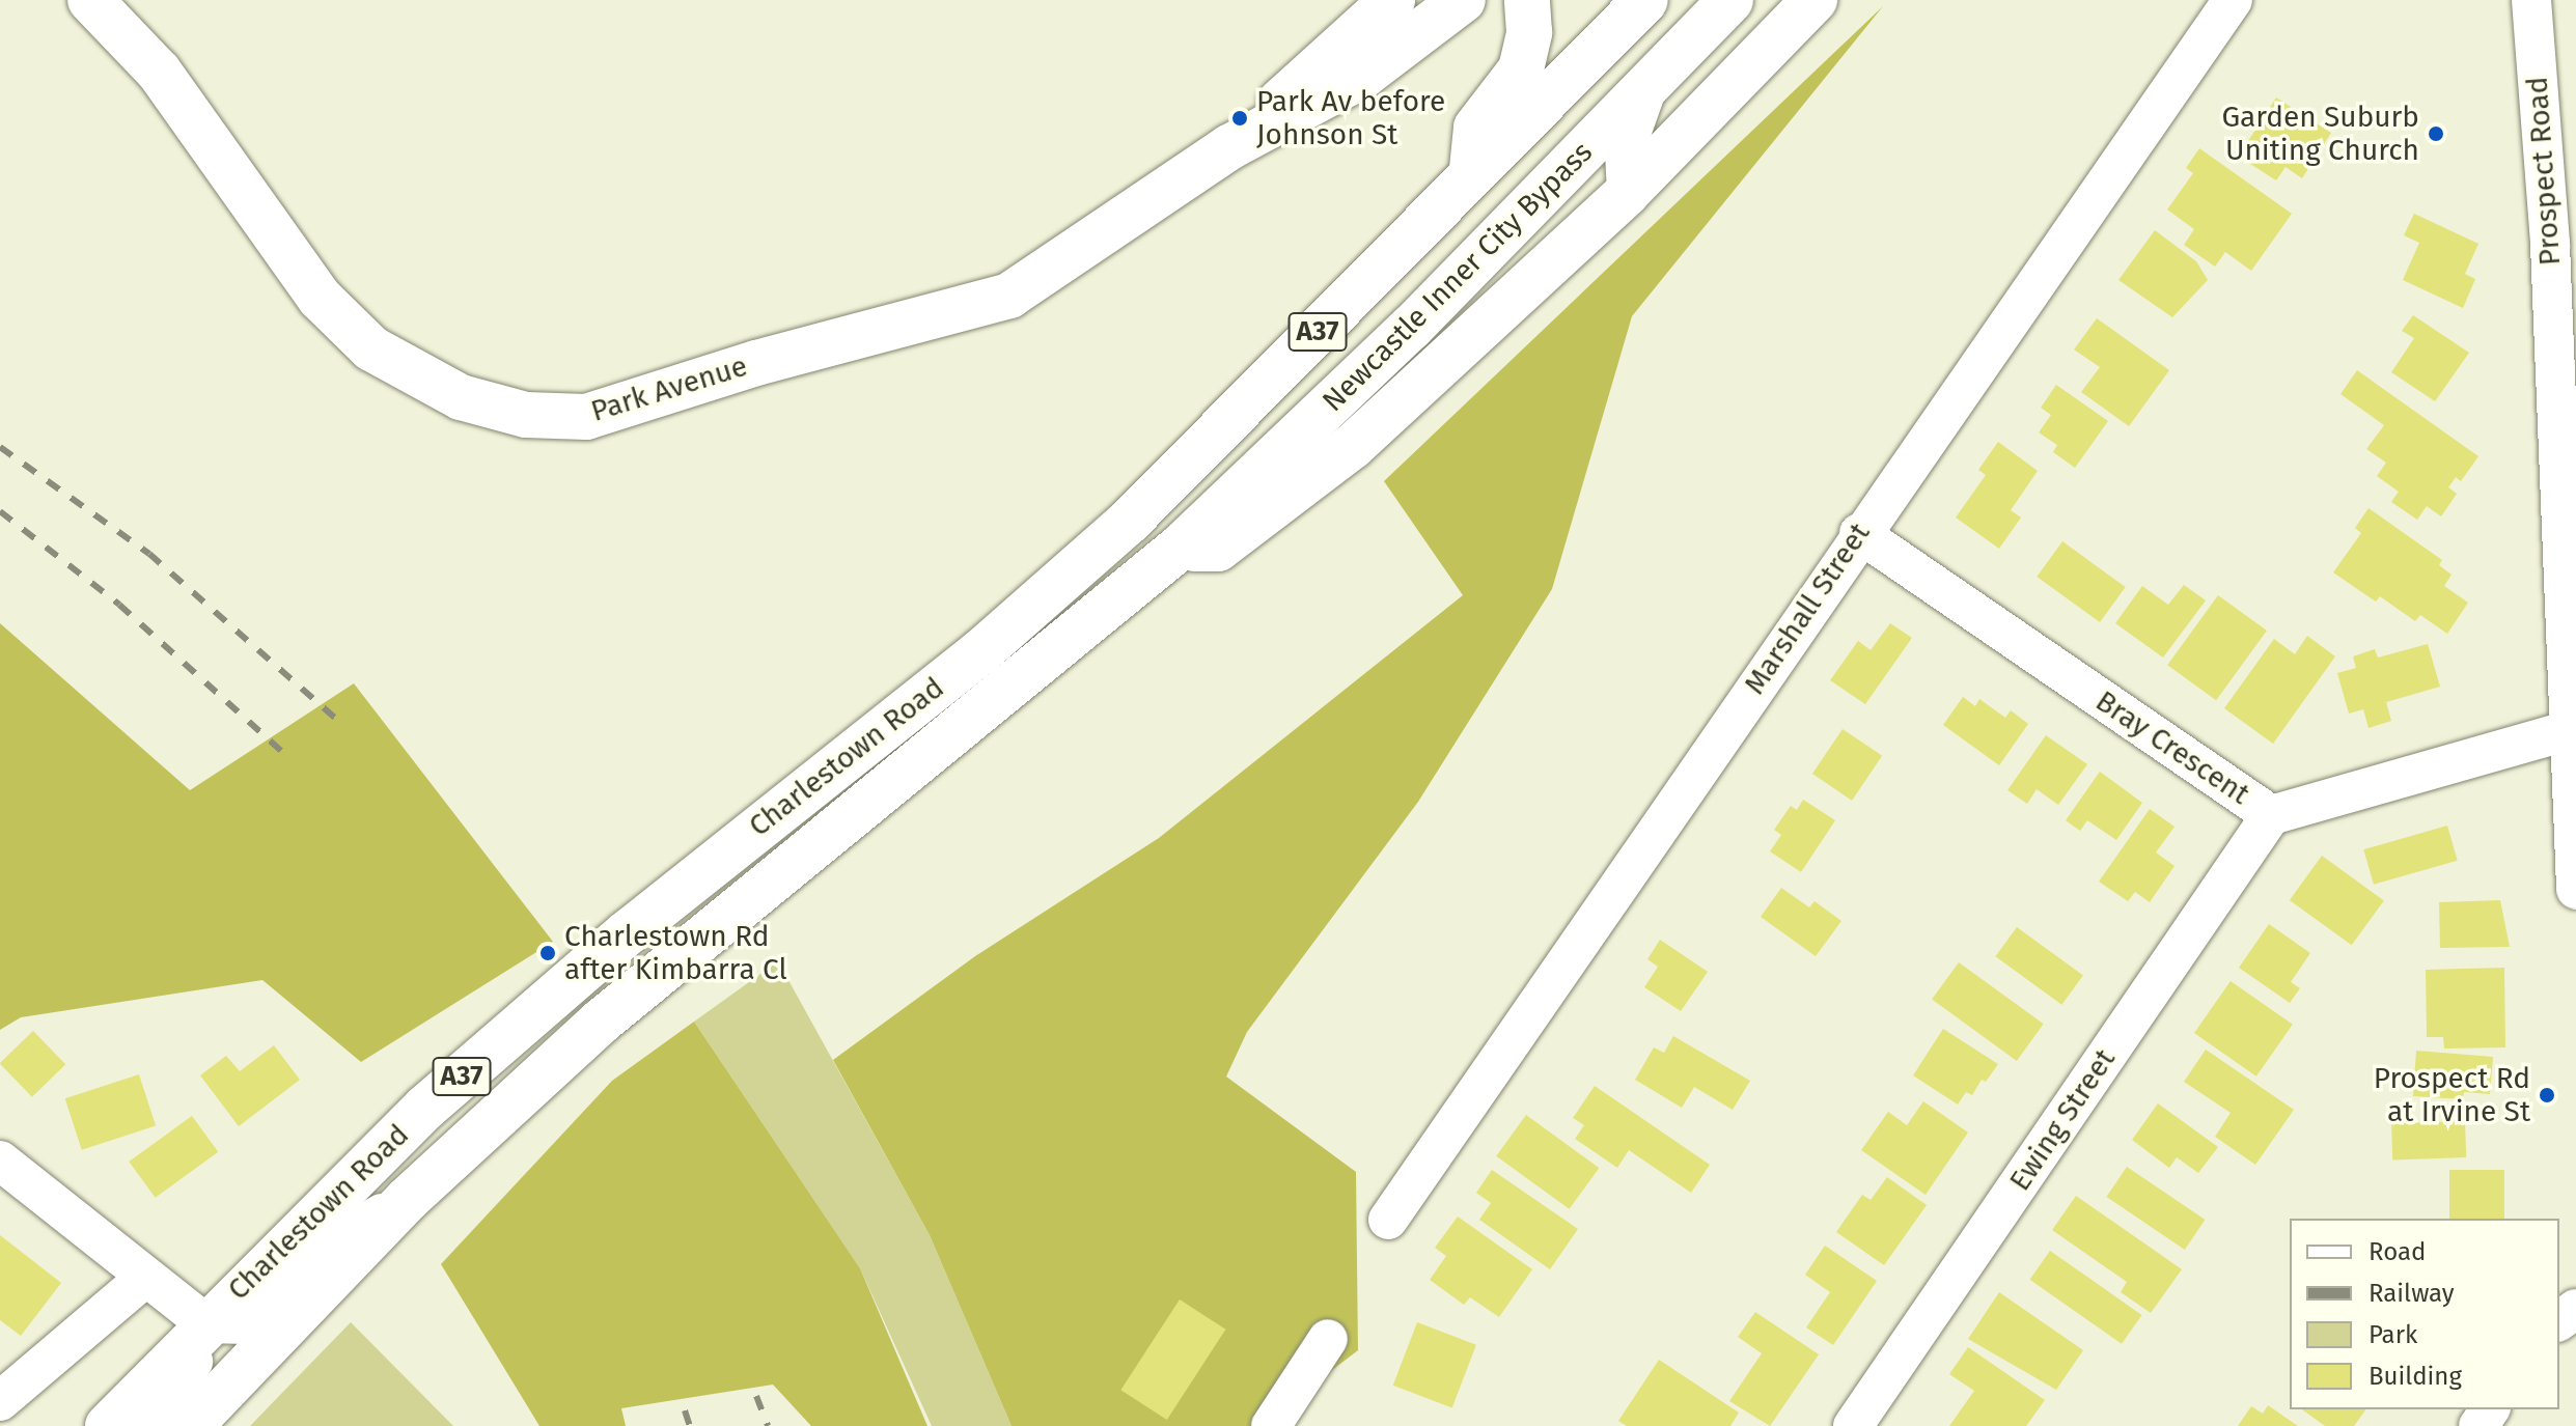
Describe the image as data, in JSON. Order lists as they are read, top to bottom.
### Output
{
  "streets": {
    "main road": [
      "Newcastle Inner City Bypass",
      "A37",
      "Park Avenue",
      "Charlestown Road"
    ],
    "street": [
      "Prospect Road",
      "Marshall Street",
      "Bray Crescent",
      "Ewing Street"
    ]
  },
  "crossings": [
    ["Prospect Road", "Bray Crescent"],
    ["Newcastle Inner City Bypass", "Charlestown Road"],
    ["A37", "Charlestown Road"],
    ["Marshall Street", "Bray Crescent"],
    ["Bray Crescent", "Ewing Street"]
  ],
  "places": [
    "Park Av before Johnson St",
    "Garden Suburb Uniting Church",
    "Charlestown Rd after Kimbarra Cl",
    "Prospect Rd at Irvine St"
  ],
  "legend": [
    "Road",
    "Railway",
    "Park",
    "Building"
  ]
}
